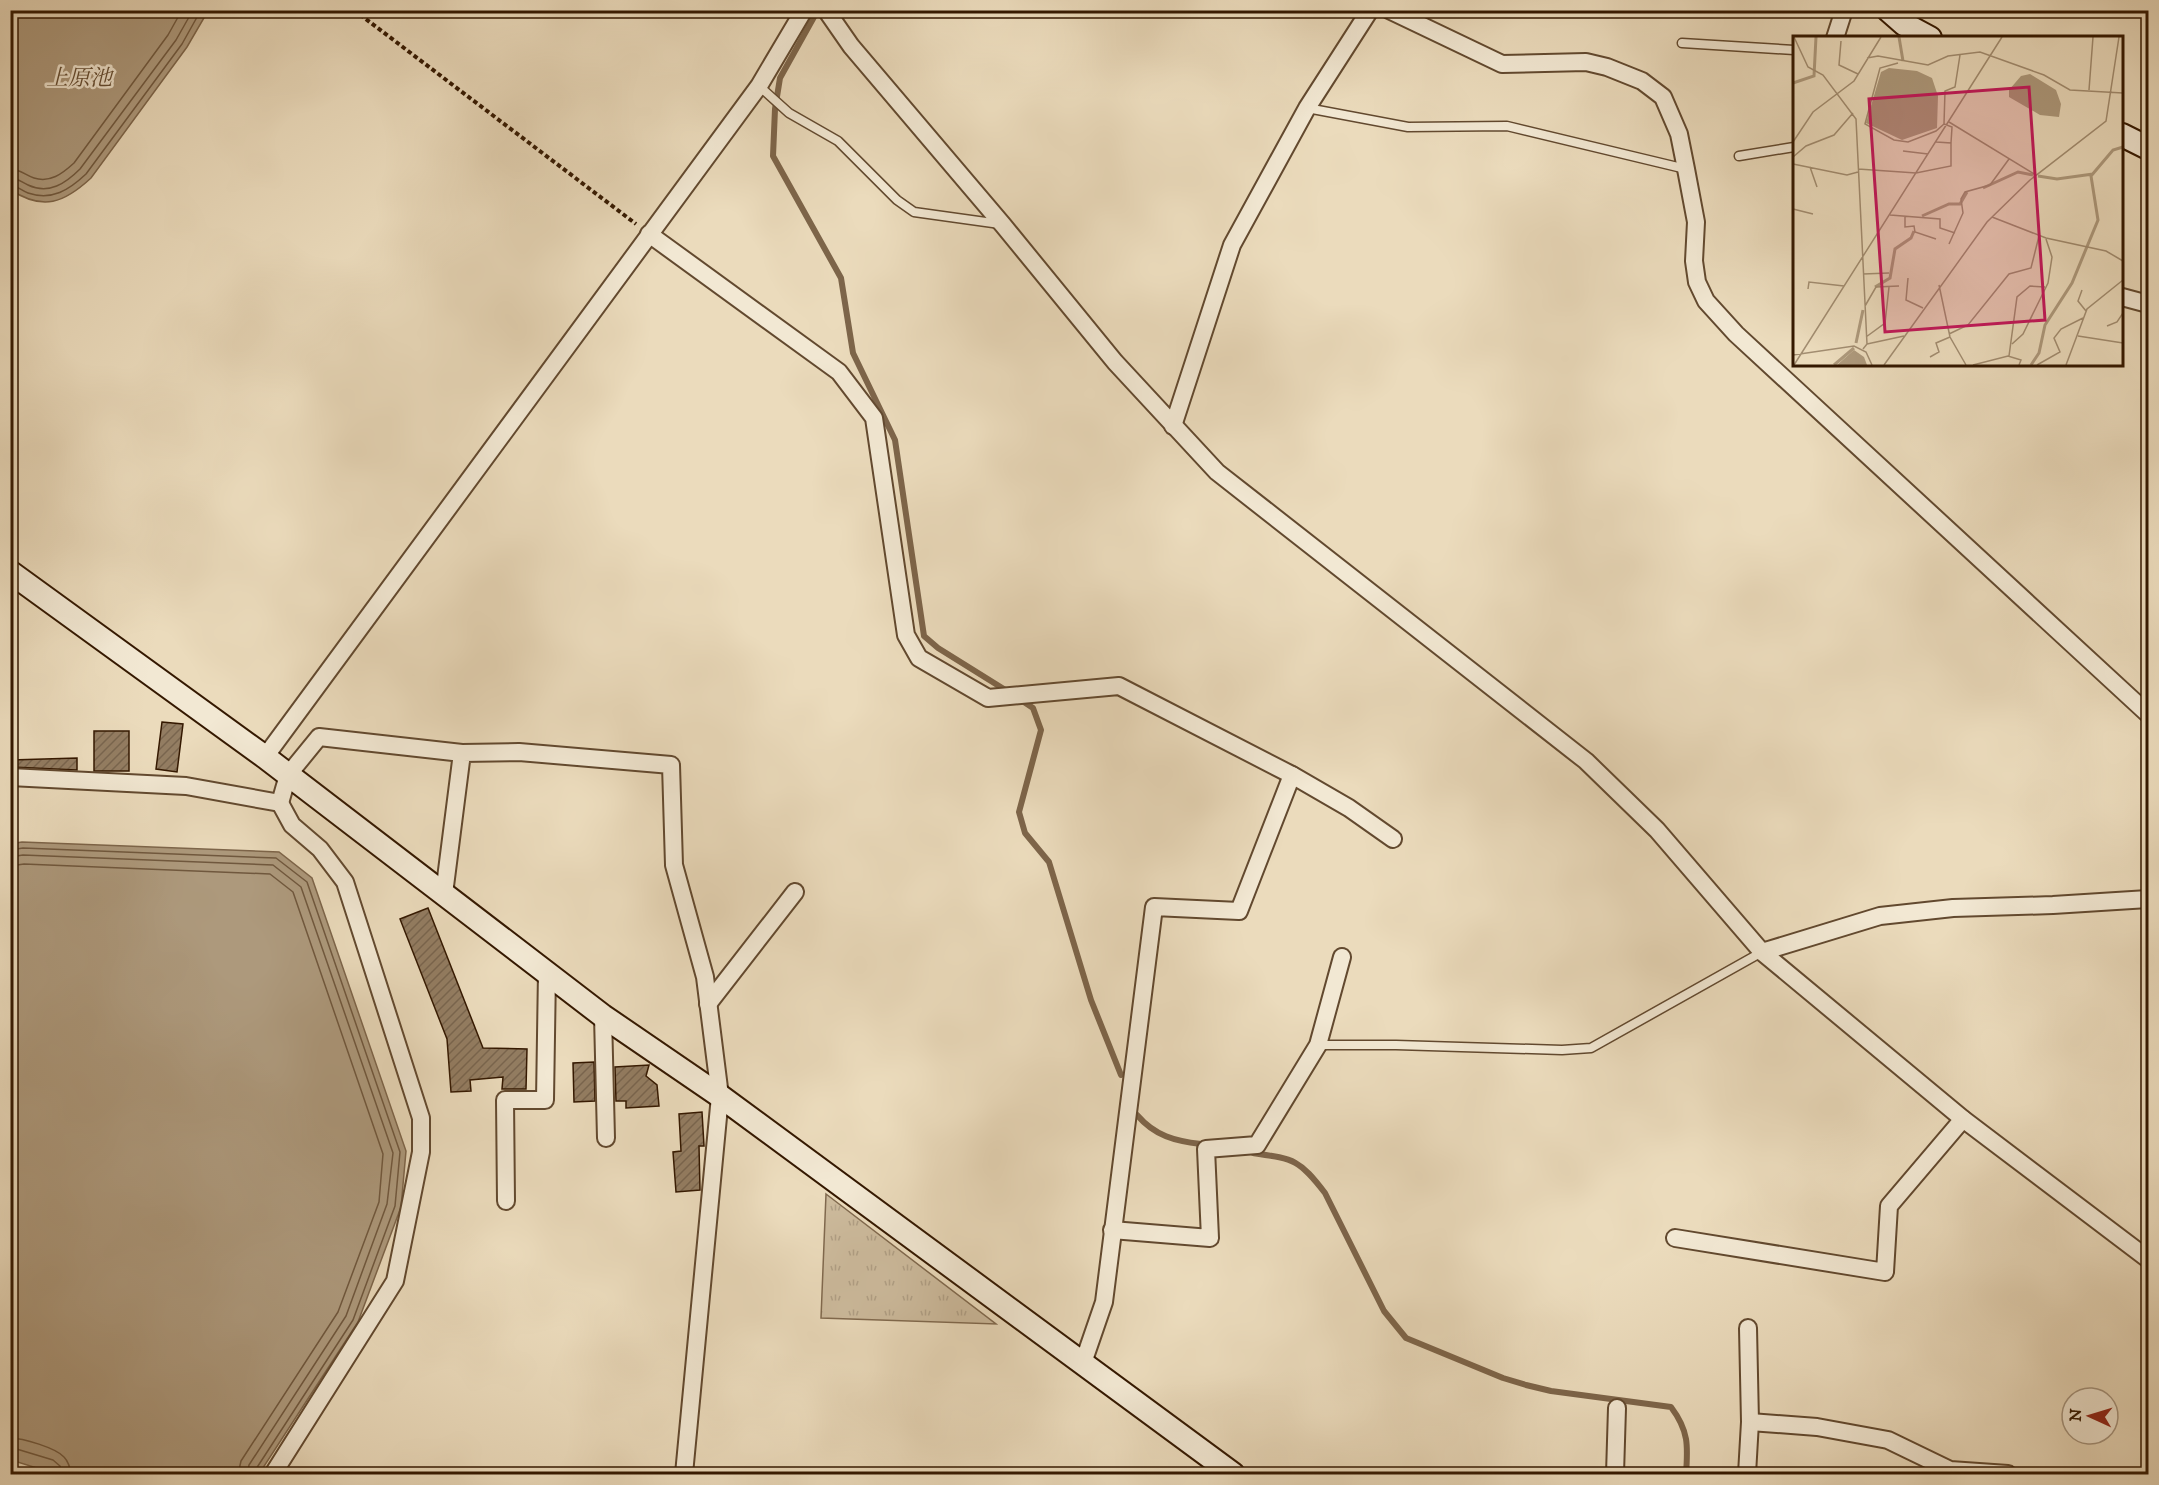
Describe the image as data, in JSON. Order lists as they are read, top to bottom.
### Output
{
  "water": ["上原池"],
  "north": "left"
}
